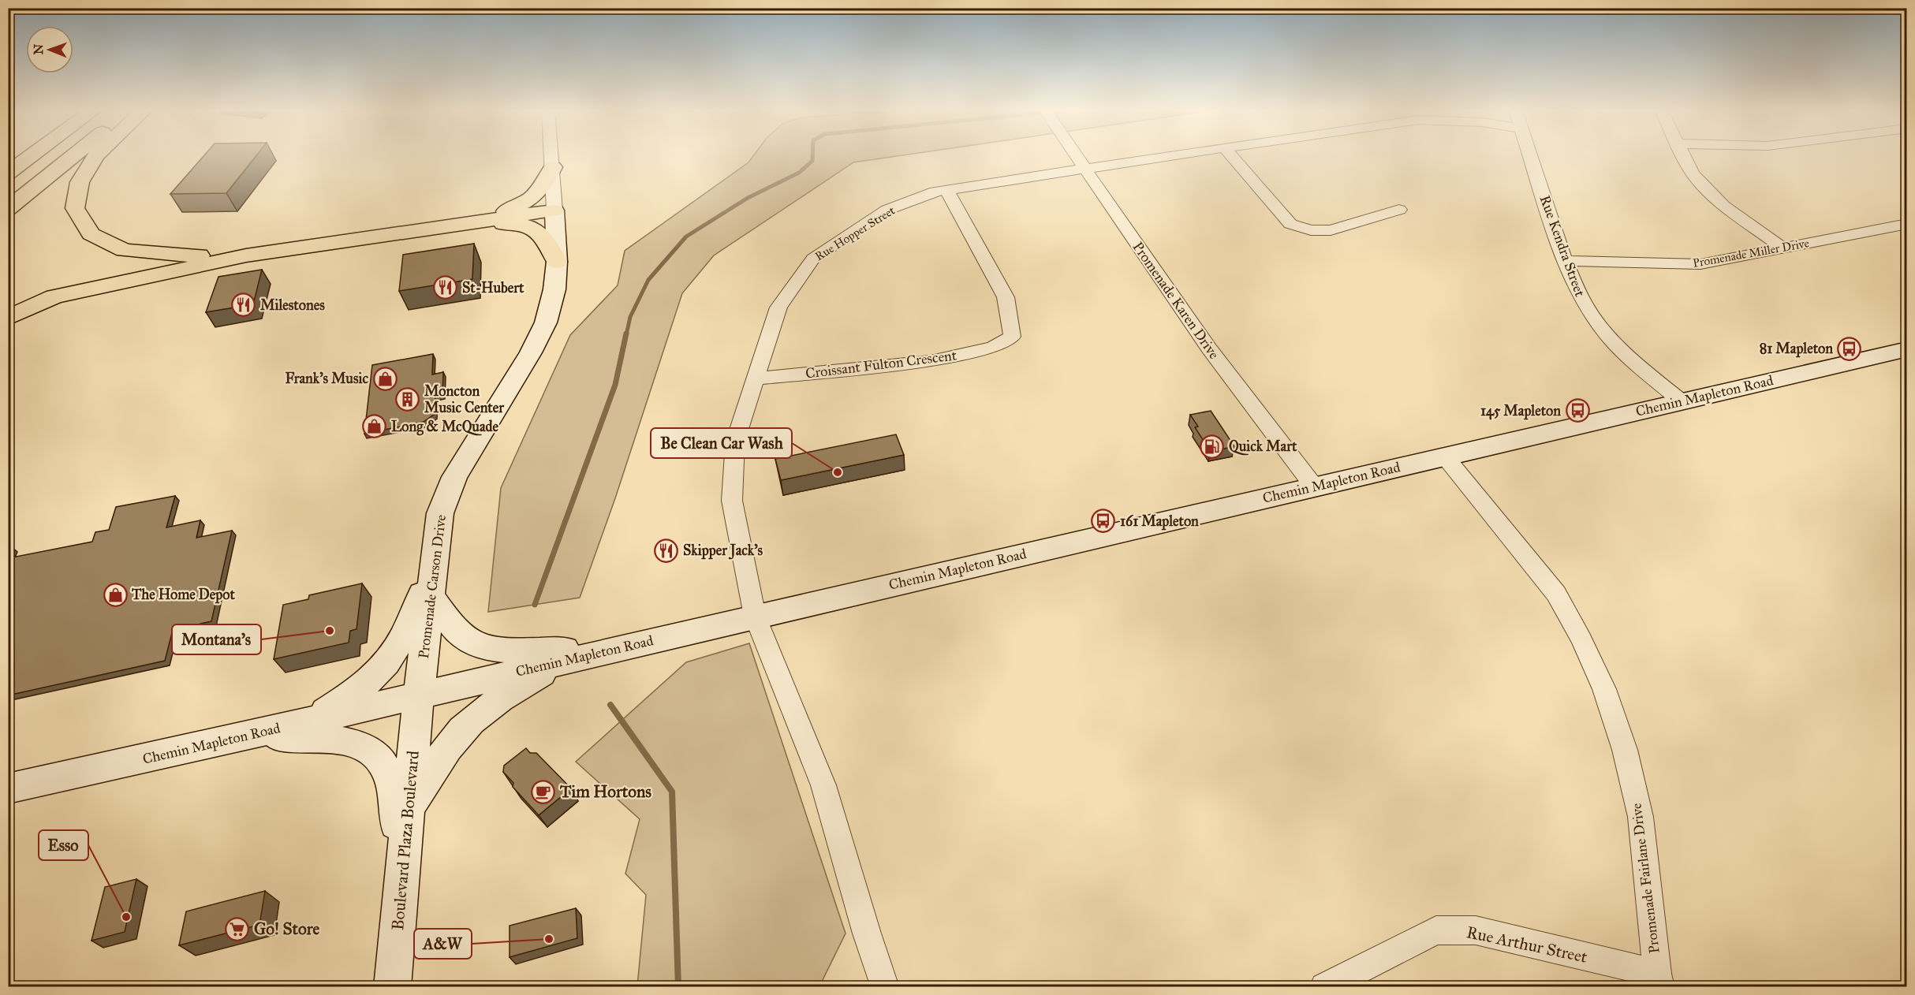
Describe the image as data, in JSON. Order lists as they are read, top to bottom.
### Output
{
  "streets": {
    "main road": ["Chemin Mapleton Road", "Promenade Carson Drive", "Boulevard Plaza Boulevard"],
    "street": [
      "Rue Hopper Street",
      "Rue Kendra Street",
      "Promenade Miller Drive",
      "Promenade Karen Drive",
      "Croissant Fulton Crescent",
      "Promenade Fairlane Drive",
      "Rue Arthur Street"
    ]
  },
  "crossings": [
    ["Rue Hopper Street", "Promenade Karen Drive"],
    ["Rue Hopper Street", "Croissant Fulton Crescent"],
    ["Rue Hopper Street", "Chemin Mapleton Road"],
    ["Rue Kendra Street", "Promenade Miller Drive"],
    ["Rue Kendra Street", "Chemin Mapleton Road"],
    ["Promenade Karen Drive", "Chemin Mapleton Road"],
    ["Chemin Mapleton Road", "Promenade Carson Drive"],
    ["Chemin Mapleton Road", "Boulevard Plaza Boulevard"],
    ["Chemin Mapleton Road", "Promenade Fairlane Drive"],
    ["Promenade Carson Drive", "Boulevard Plaza Boulevard"],
    ["Promenade Fairlane Drive", "Rue Arthur Street"]
  ],
  "places": {
    "restaurant": ["St-Hubert", "Milestones", "Skipper Jack's"],
    "bus stop": ["81 Mapleton", "145 Mapleton", "161 Mapleton"],
    "shop": ["Frank's Music", "Long & McQuade", "The Home Depot"],
    "building": ["Moncton Music Center"],
    "fuel station": ["Quick Mart"],
    "other": [
      "Be Clean Car Wash",
      "Montana's",
      "Esso",
      "A&W"
    ],
    "cafe": ["Tim Hortons"],
    "supermarket": ["Go! Store"]
  },
  "north": "left"
}
